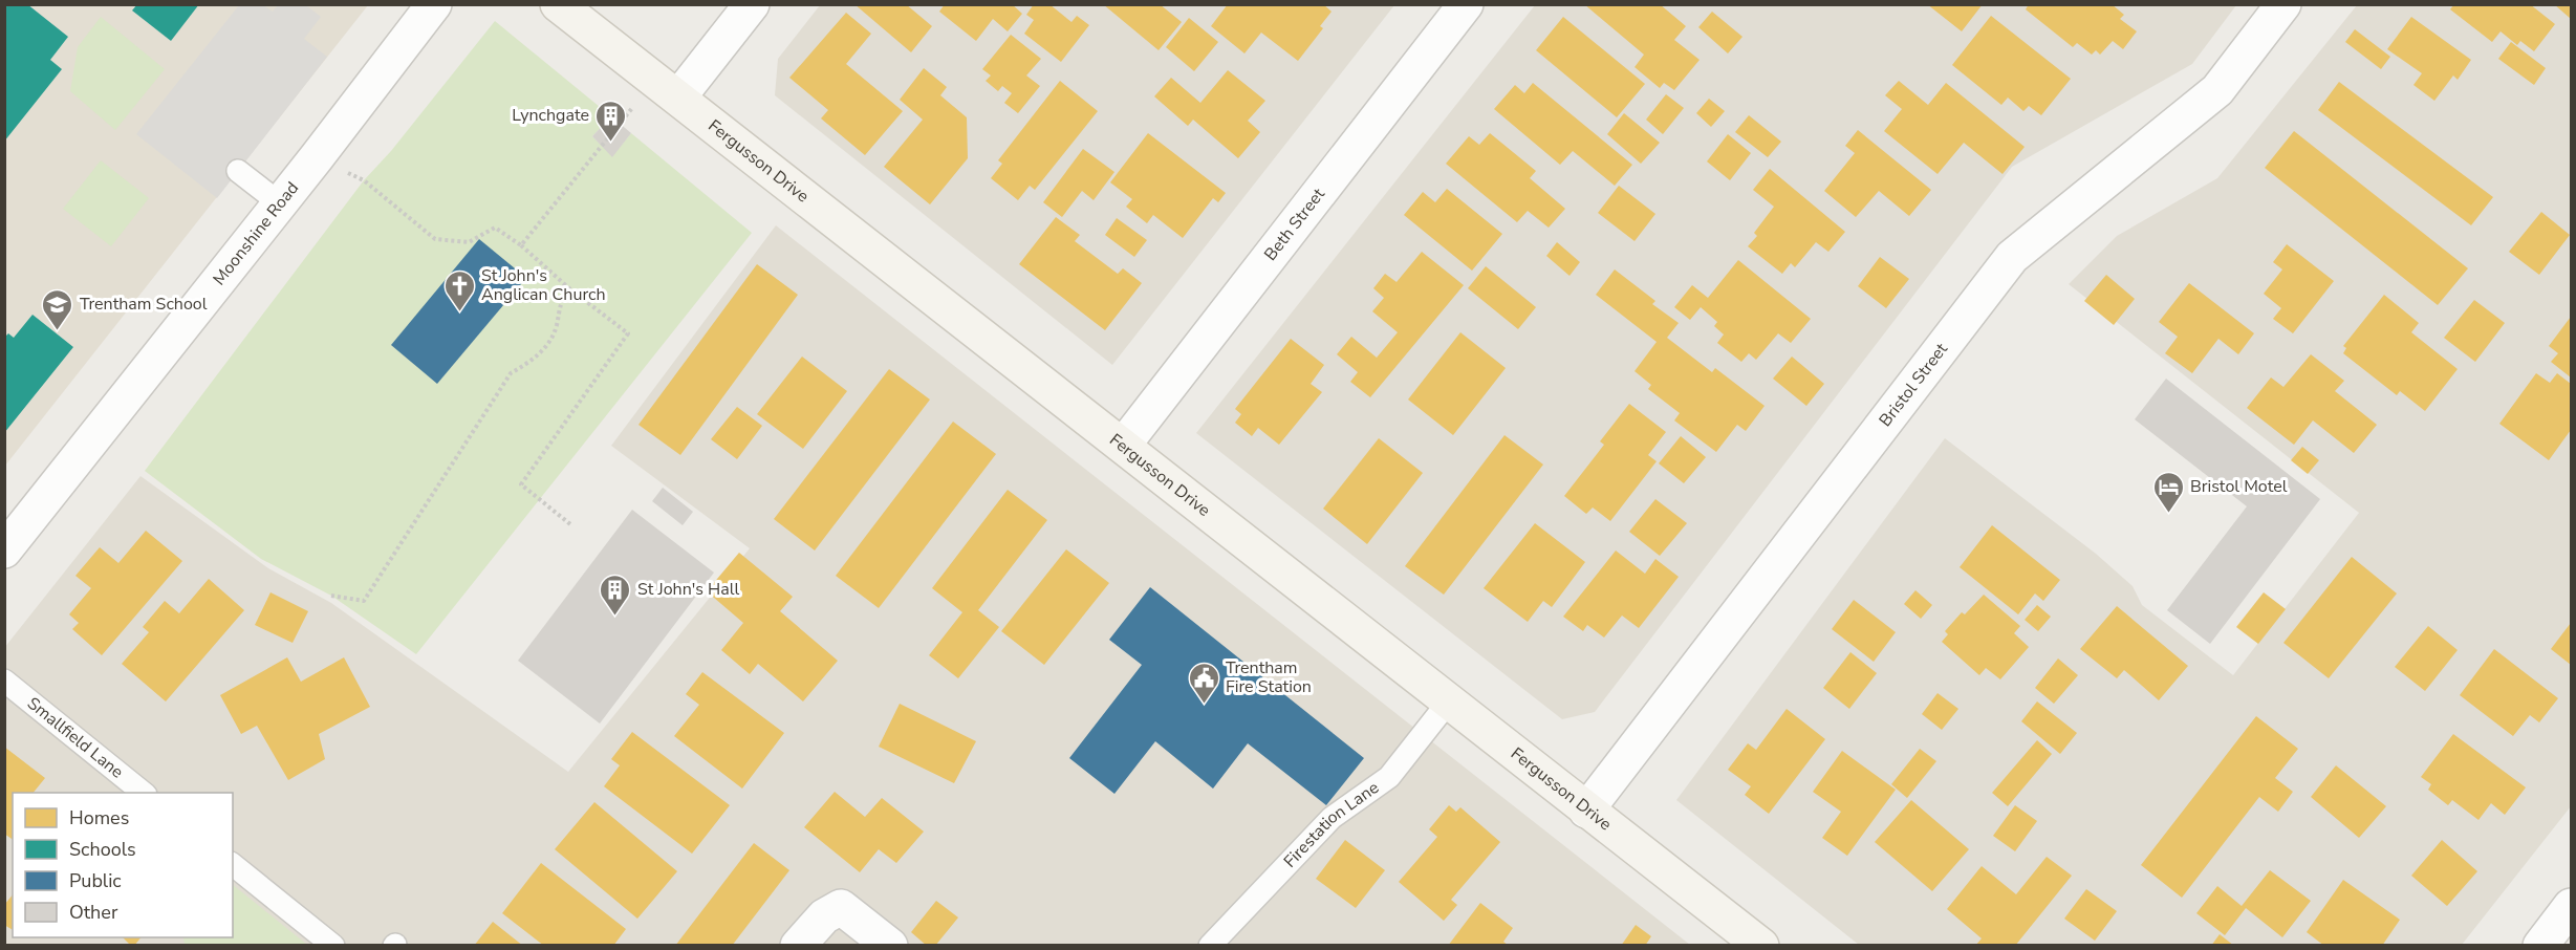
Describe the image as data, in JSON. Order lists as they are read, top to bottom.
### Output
{
  "streets": {
    "main road": ["Fergusson Drive"],
    "street": ["Beth Street", "Moonshine Road", "Bristol Street"],
    "lane": ["Smallfield Lane", "Firestation Lane"]
  },
  "crossings": [
    ["Fergusson Drive", "Beth Street"],
    ["Fergusson Drive", "Bristol Street"],
    ["Fergusson Drive", "Firestation Lane"]
  ],
  "places": {
    "building": ["Lynchgate", "St John's Hall"],
    "church": ["St John's Anglican Church"],
    "school or university": ["Trentham School"],
    "hotel": ["Bristol Motel"],
    "public building": ["Trentham Fire Station"]
  },
  "legend": [
    "Homes",
    "Schools",
    "Public",
    "Other"
  ]
}
